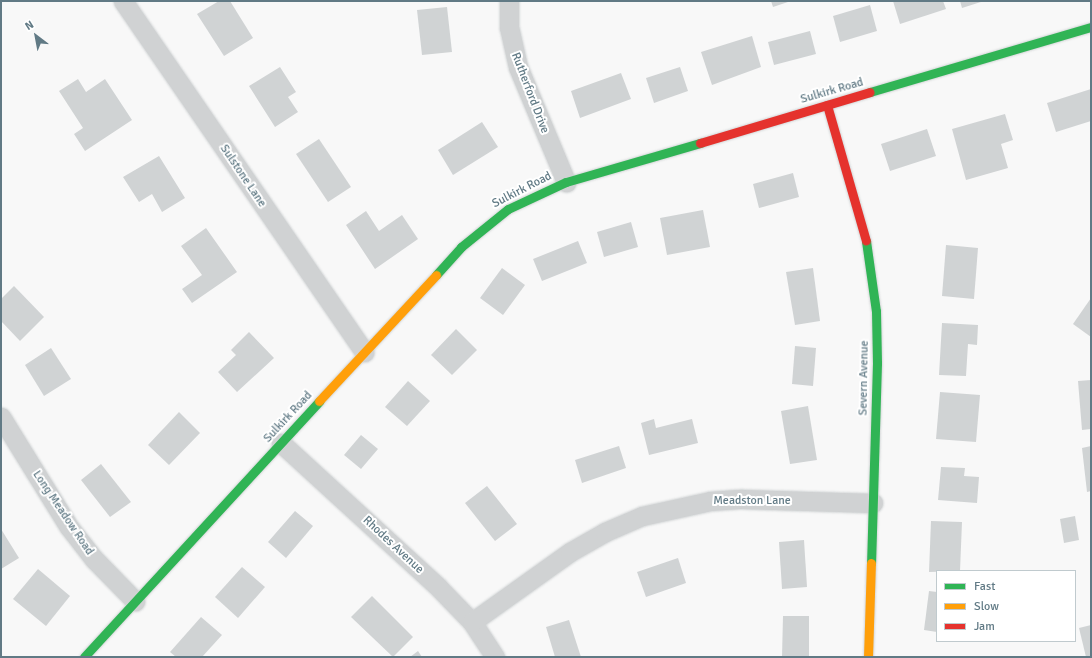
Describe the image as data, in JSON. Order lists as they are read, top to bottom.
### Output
{
  "streets": {
    "street": [
      "Sulkirk Road",
      "Rutherford Drive",
      "Sulstone Lane",
      "Severn Avenue",
      "Meadston Lane",
      "Long Meadow Road",
      "Rhodes Avenue"
    ]
  },
  "crossings": [
    ["Sulkirk Road", "Rutherford Drive"],
    ["Sulkirk Road", "Sulstone Lane"],
    ["Sulkirk Road", "Severn Avenue"],
    ["Sulkirk Road", "Long Meadow Road"],
    ["Sulkirk Road", "Rhodes Avenue"],
    ["Severn Avenue", "Meadston Lane"],
    ["Meadston Lane", "Rhodes Avenue"]
  ],
  "legend": ["Fast", "Slow", "Jam"],
  "north": "top left"
}
